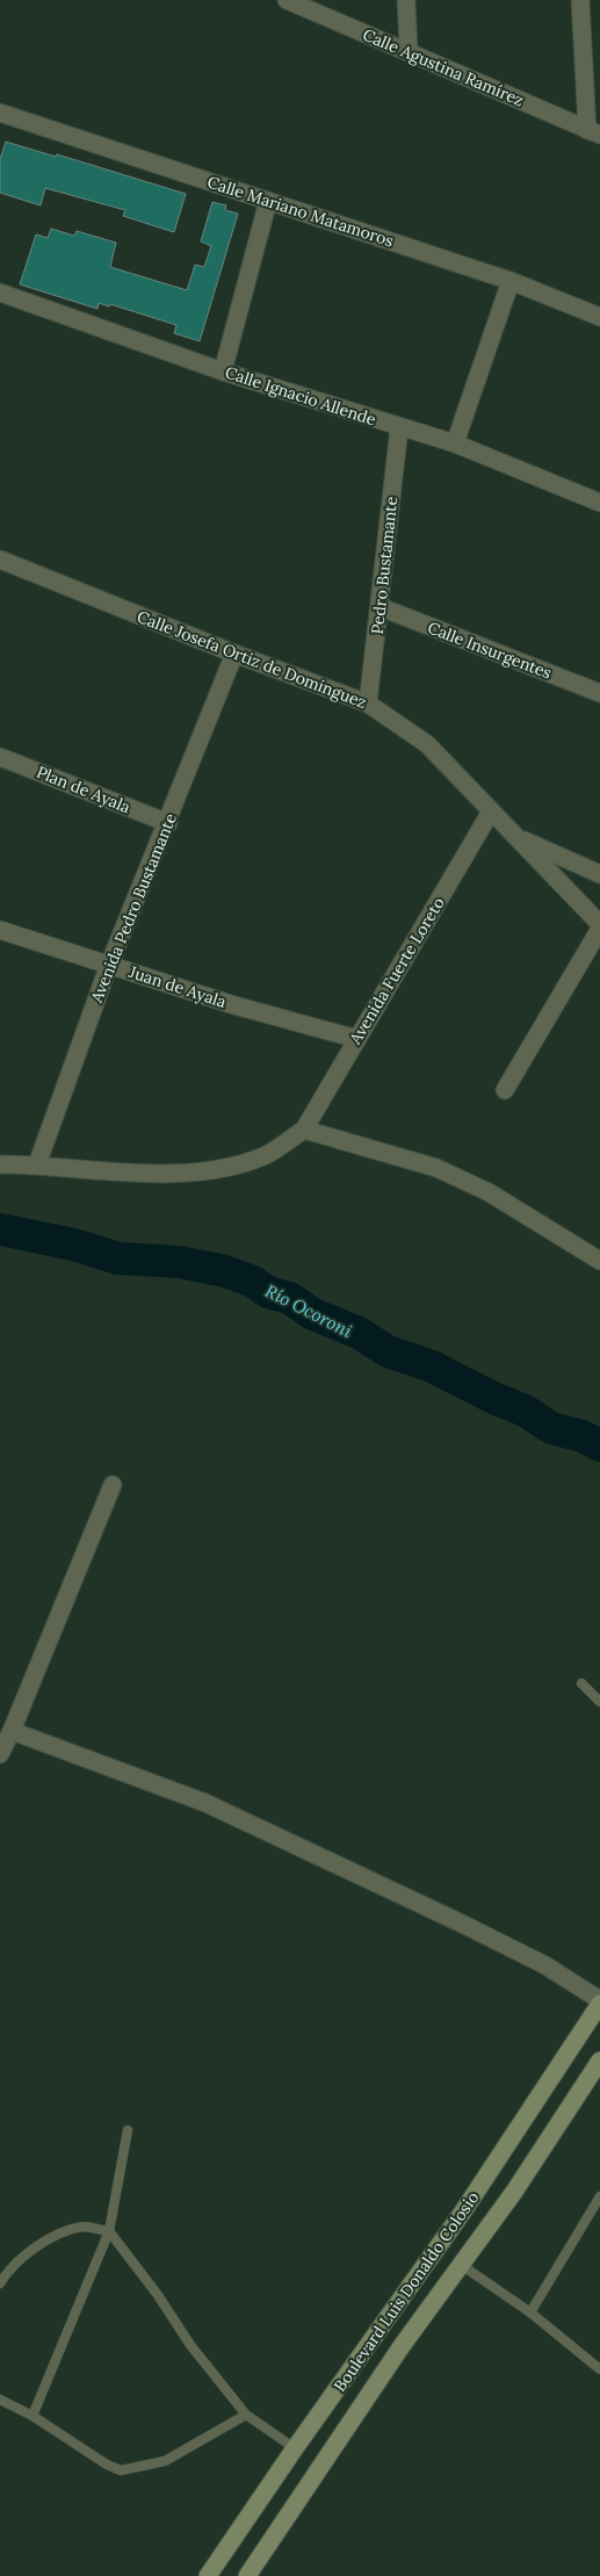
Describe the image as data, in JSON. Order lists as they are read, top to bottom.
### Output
{
  "streets": {
    "main road": ["Boulevard Luis Donaldo Colosio"],
    "street": [
      "Calle Agustina Ramírez",
      "Calle Mariano Matamoros",
      "Calle Ignacio Allende",
      "Pedro Bustamante",
      "Calle Insurgentes",
      "Calle Josefa Ortiz de Domínguez",
      "Plan de Ayala",
      "Avenida Pedro Bustamante",
      "Avenida Fuerte Loreto",
      "Juan de Ayala"
    ]
  },
  "crossings": [
    ["Calle Ignacio Allende", "Pedro Bustamante"],
    ["Pedro Bustamante", "Calle Insurgentes"],
    ["Pedro Bustamante", "Calle Josefa Ortiz de Domínguez"],
    ["Calle Josefa Ortiz de Domínguez", "Avenida Pedro Bustamante"],
    ["Calle Josefa Ortiz de Domínguez", "Avenida Fuerte Loreto"],
    ["Plan de Ayala", "Avenida Pedro Bustamante"],
    ["Avenida Pedro Bustamante", "Juan de Ayala"],
    ["Avenida Fuerte Loreto", "Juan de Ayala"]
  ],
  "water": ["Río Ocoroni"]
}
